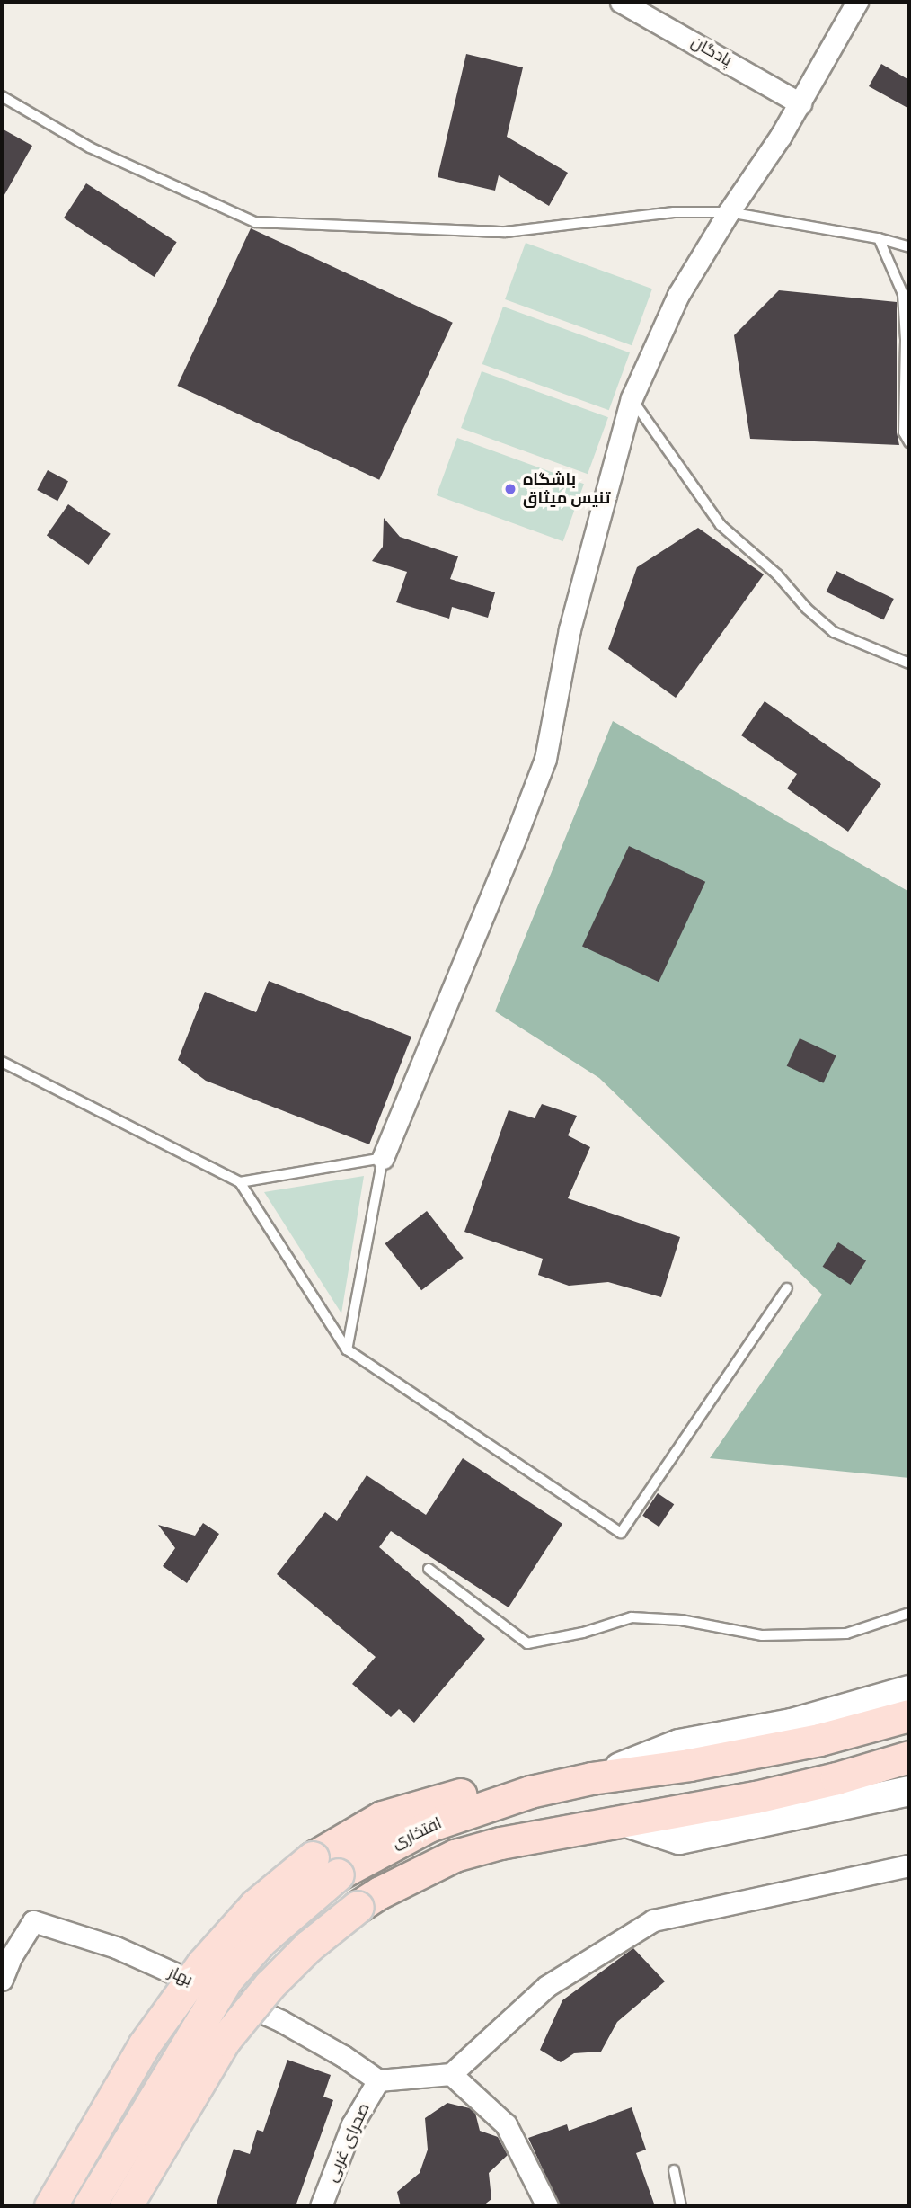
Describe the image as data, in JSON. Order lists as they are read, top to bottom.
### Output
{
  "streets": {
    "street": ["پادگان", "بهار", "صحرای غربی"]
  },
  "crossings": [
    ["بهار", "صحرای غربی"]
  ],
  "places": ["باشگاه تنيس ميثاق"]
}
